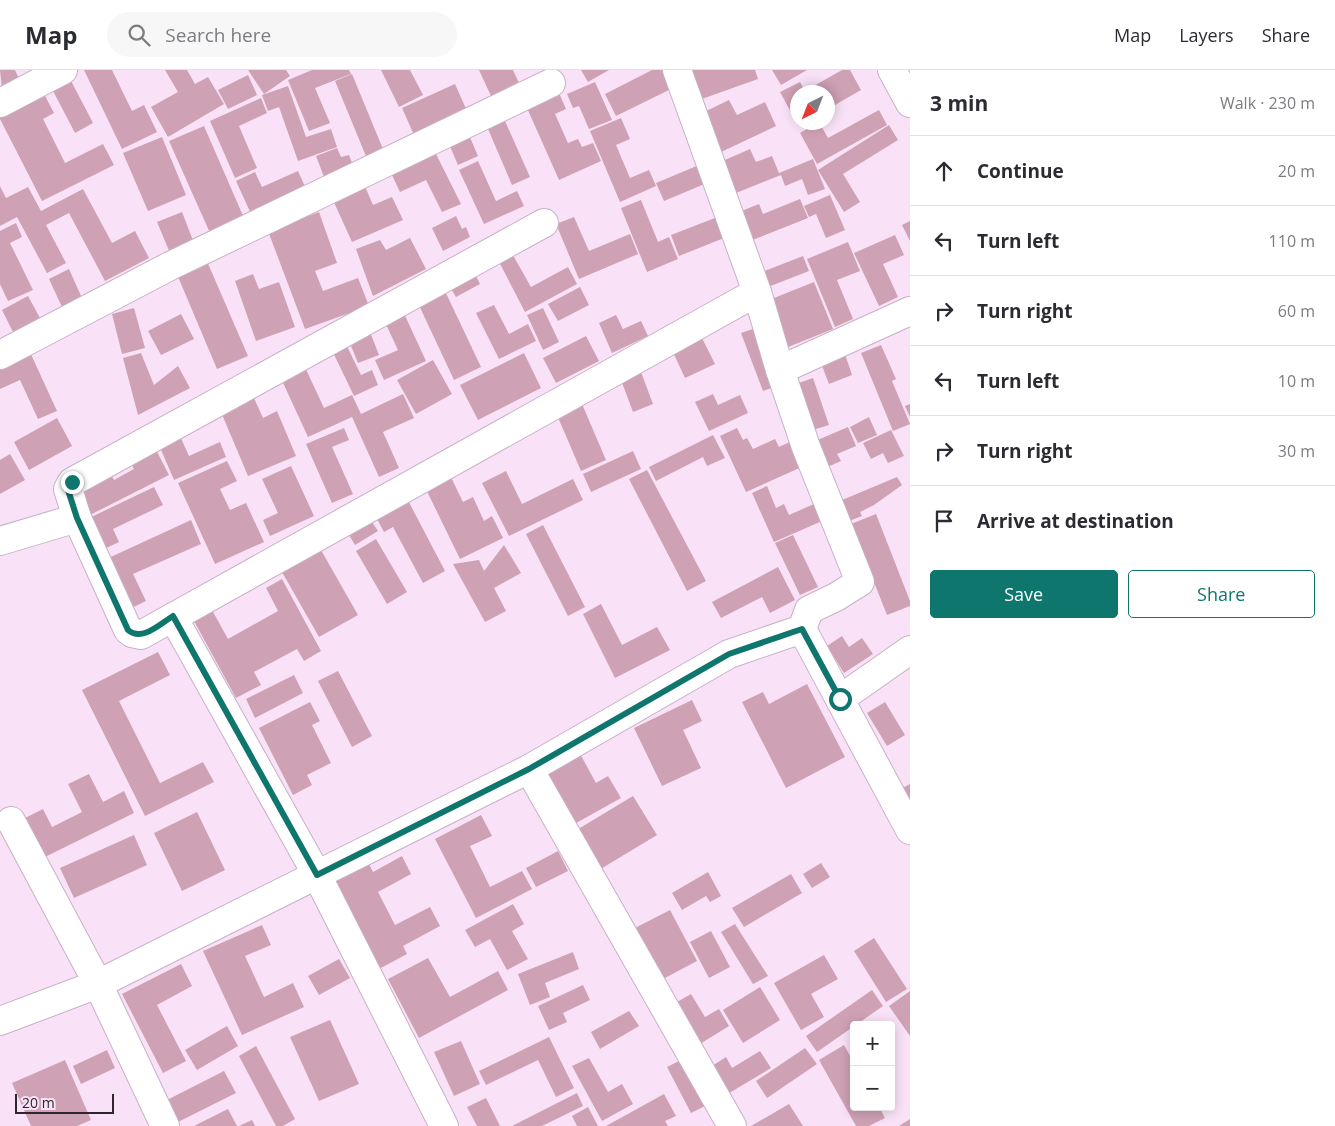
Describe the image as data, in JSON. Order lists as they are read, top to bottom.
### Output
{
  "scale_bar": "20 m",
  "north": "bottom left",
  "page": {
    "header": "Map",
    "search": "Search here",
    "nav": ["Map", "Layers", "Share"],
    "heading": ["3 min", "Walk · 230 m"],
    "list": [
      ["Continue", "20 m"],
      ["Turn left", "110 m"],
      ["Turn right", "60 m"],
      ["Turn left", "10 m"],
      ["Turn right", "30 m"],
      "Arrive at destination"
    ],
    "buttons": ["Save", "Share"],
    "map_buttons": ["+", "−"],
    "scale": "20 m"
  }
}
